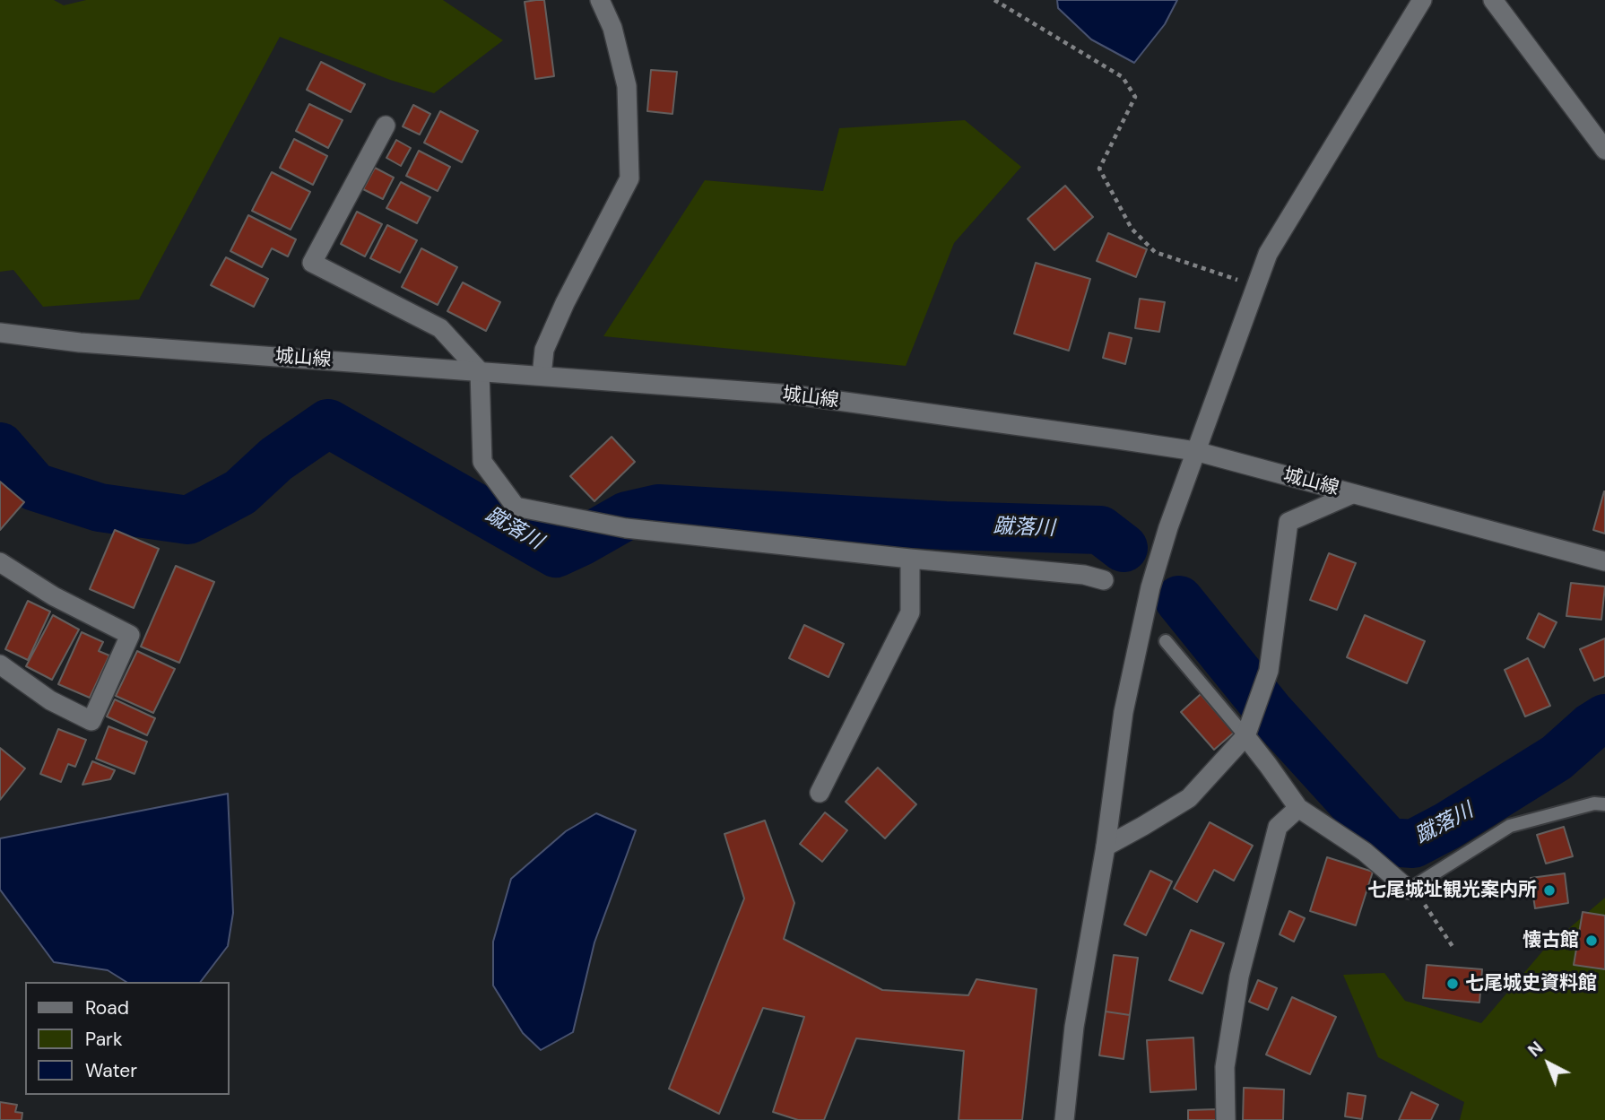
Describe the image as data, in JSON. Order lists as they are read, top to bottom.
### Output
{
  "streets": {
    "street": ["城山線"]
  },
  "water": ["蹴落川"],
  "places": ["七尾城址観光案内所", "懐古館", "七尾城史資料館"],
  "legend": ["Road", "Park", "Water"],
  "north": "top left"
}
